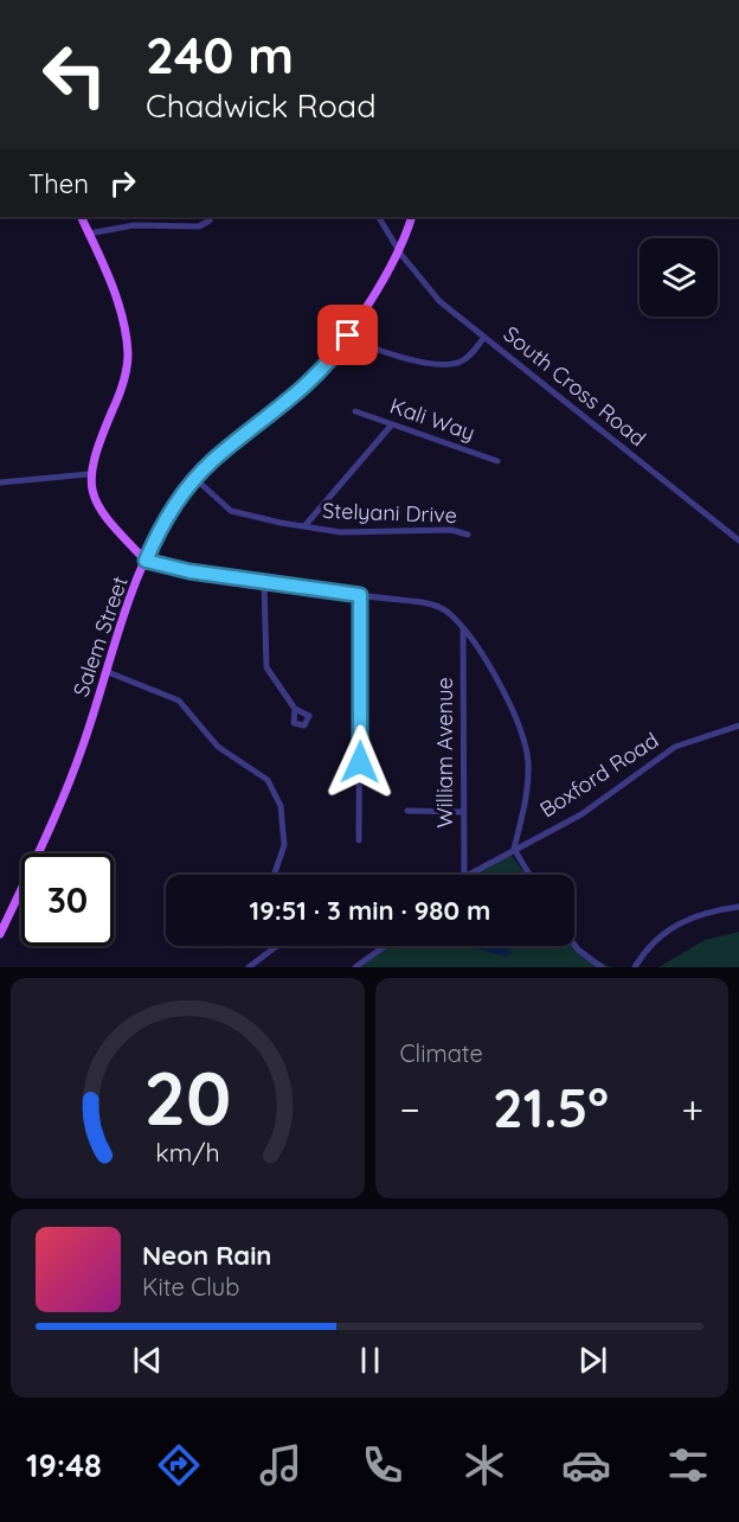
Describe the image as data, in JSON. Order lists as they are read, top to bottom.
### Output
{
  "streets": {
    "main road": ["Salem Street"],
    "street": [
      "South Cross Road",
      "Kali Way",
      "Stelyani Drive",
      "William Avenue",
      "Boxford Road"
    ]
  },
  "crossings": [
    ["South Cross Road", "Salem Street"],
    ["Stelyani Drive", "Salem Street"],
    ["William Avenue", "Boxford Road"]
  ],
  "page": {
    "turn": ["240 m", "Chadwick Road"],
    "then": "Then",
    "limit": "30",
    "trip": "19:51 · 3 min · 980 m",
    "tile": "Climate",
    "heat": ["−", "21.5°", "+"],
    "song": ["Neon Rain", "Kite Club"],
    "tabs": "19:48",
    "gauge": ["20", "km/h"]
  }
}
